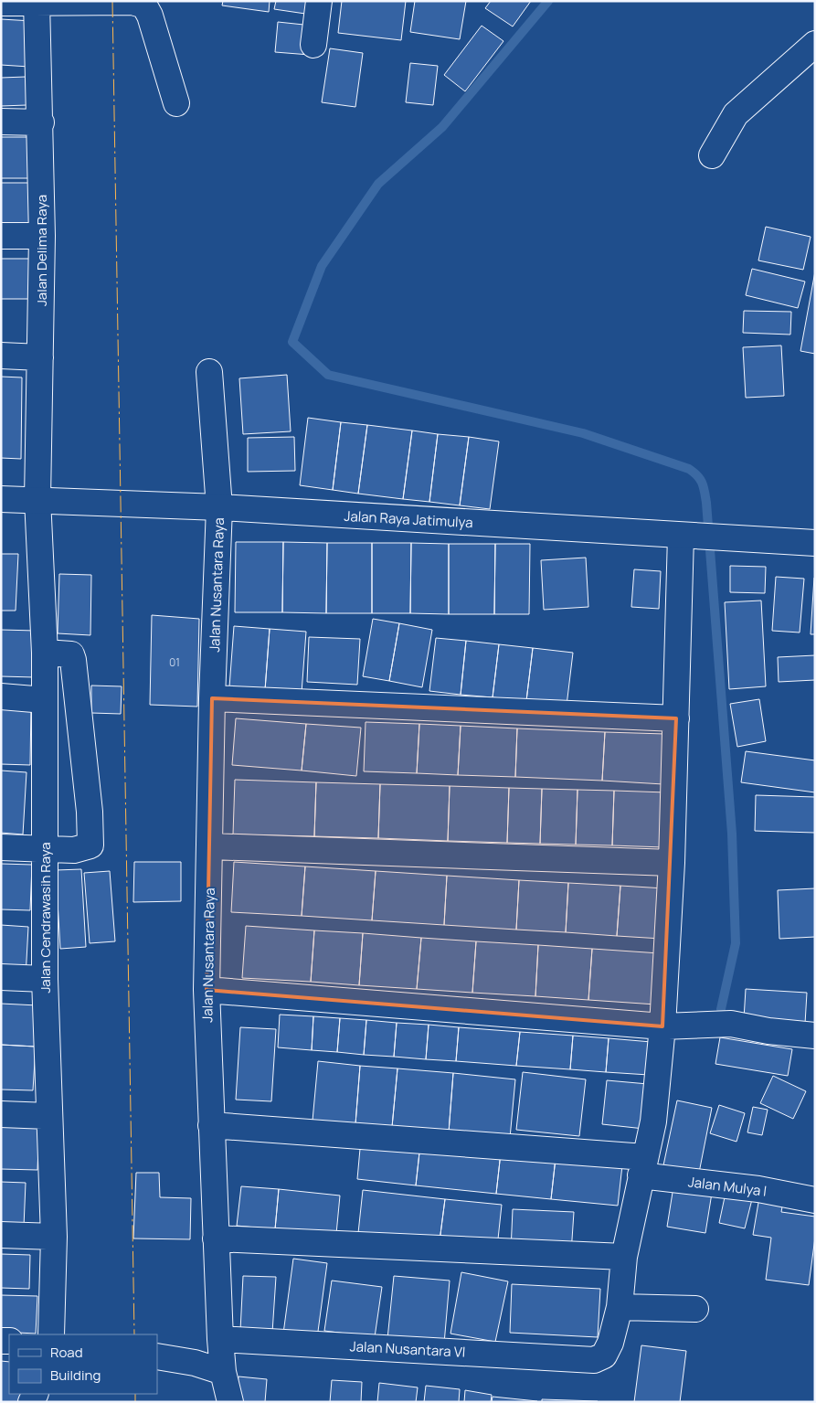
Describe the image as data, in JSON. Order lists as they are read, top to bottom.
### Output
{
  "streets": {
    "street": [
      "Jalan Delima Raya",
      "Jalan Raya Jatimulya",
      "Jalan Nusantara Raya",
      "Jalan Cendrawasih Raya",
      "Jalan Mulya I",
      "Jalan Nusantara VI"
    ]
  },
  "crossings": [
    ["Jalan Delima Raya", "Jalan Raya Jatimulya"],
    ["Jalan Delima Raya", "Jalan Cendrawasih Raya"],
    ["Jalan Raya Jatimulya", "Jalan Nusantara Raya"],
    ["Jalan Raya Jatimulya", "Jalan Cendrawasih Raya"],
    ["Jalan Nusantara Raya", "Jalan Mulya I"],
    ["Jalan Nusantara Raya", "Jalan Nusantara VI"]
  ],
  "house_numbers": ["01"],
  "legend": ["Road", "Building"]
}
